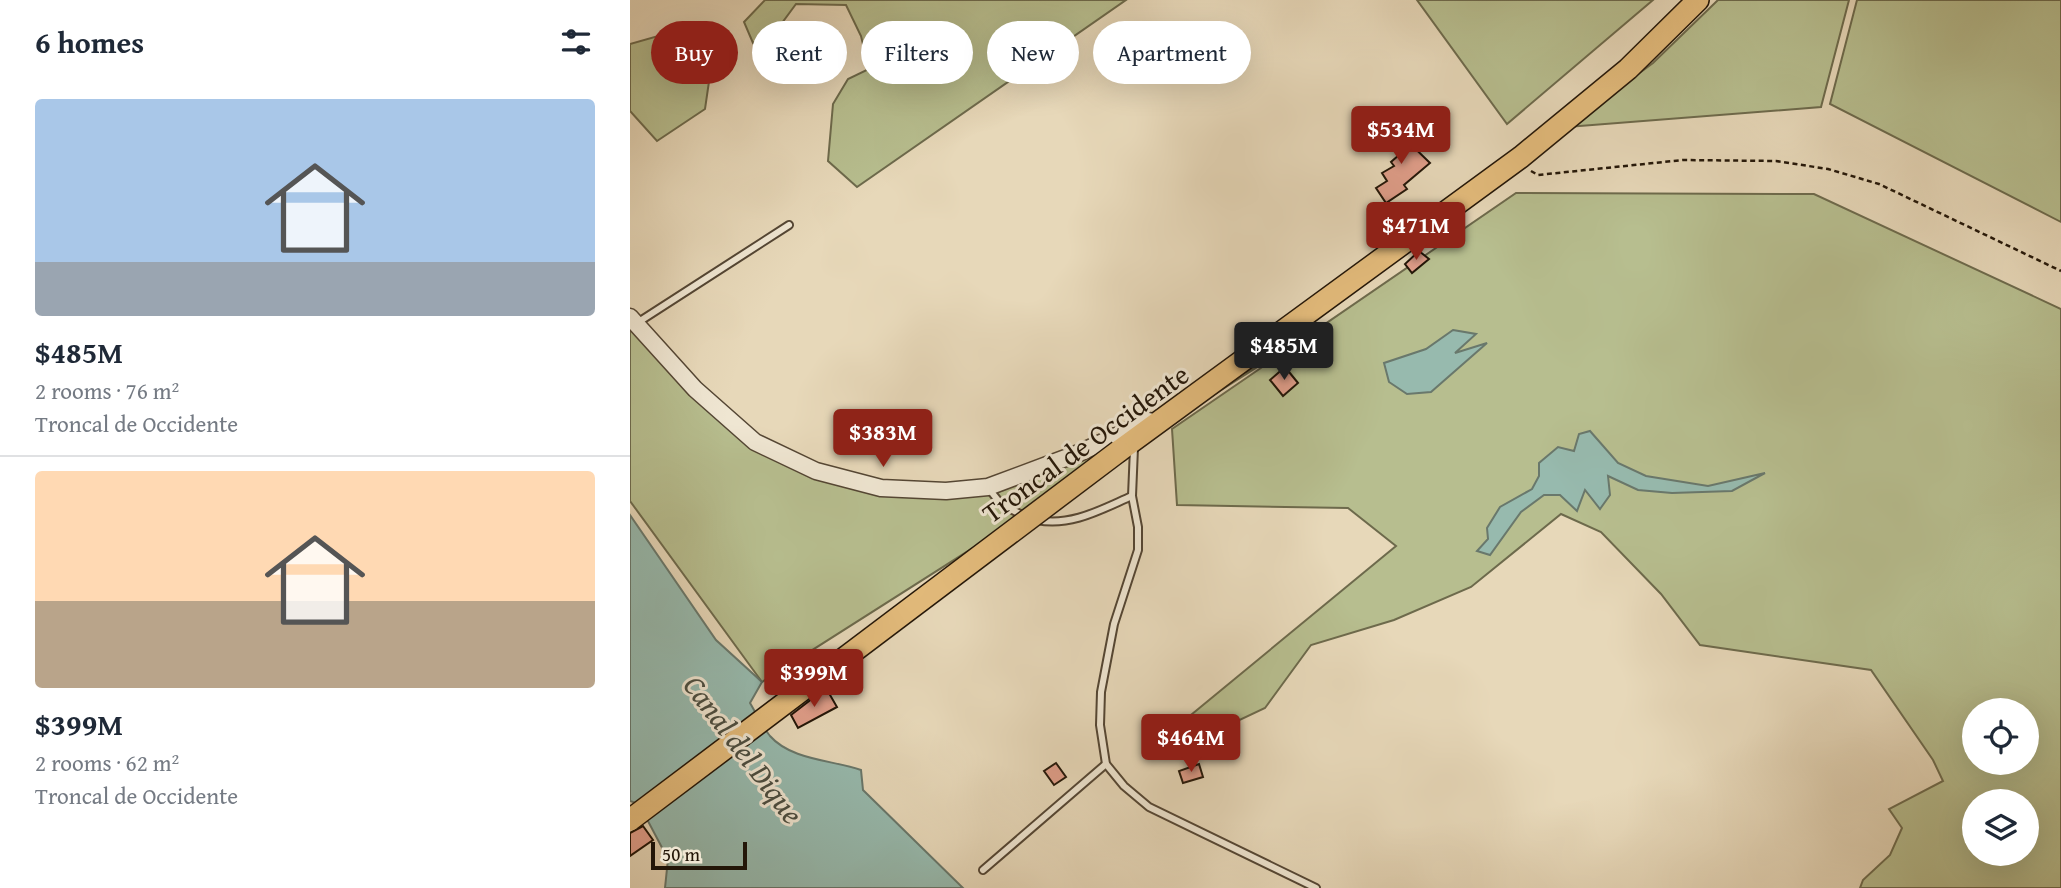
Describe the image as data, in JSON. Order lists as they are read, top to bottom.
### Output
{
  "streets": {
    "highway": ["Troncal de Occidente"]
  },
  "water": ["Canal del Dique"],
  "scale_bar": "50 m",
  "page": {
    "heading": "6 homes",
    "chip": [
      "Buy",
      "Rent",
      "Filters",
      "New",
      "Apartment"
    ],
    "list": [
      {
        "name": "$485M",
        "note": "2 rooms · 76 m² · Troncal de Occidente"
      },
      {
        "name": "$399M",
        "note": "2 rooms · 62 m² · Troncal de Occidente"
      }
    ],
    "price": [
      "$534M",
      "$471M",
      "$485M",
      "$383M",
      "$399M",
      "$464M"
    ],
    "scale": "50 m"
  }
}
